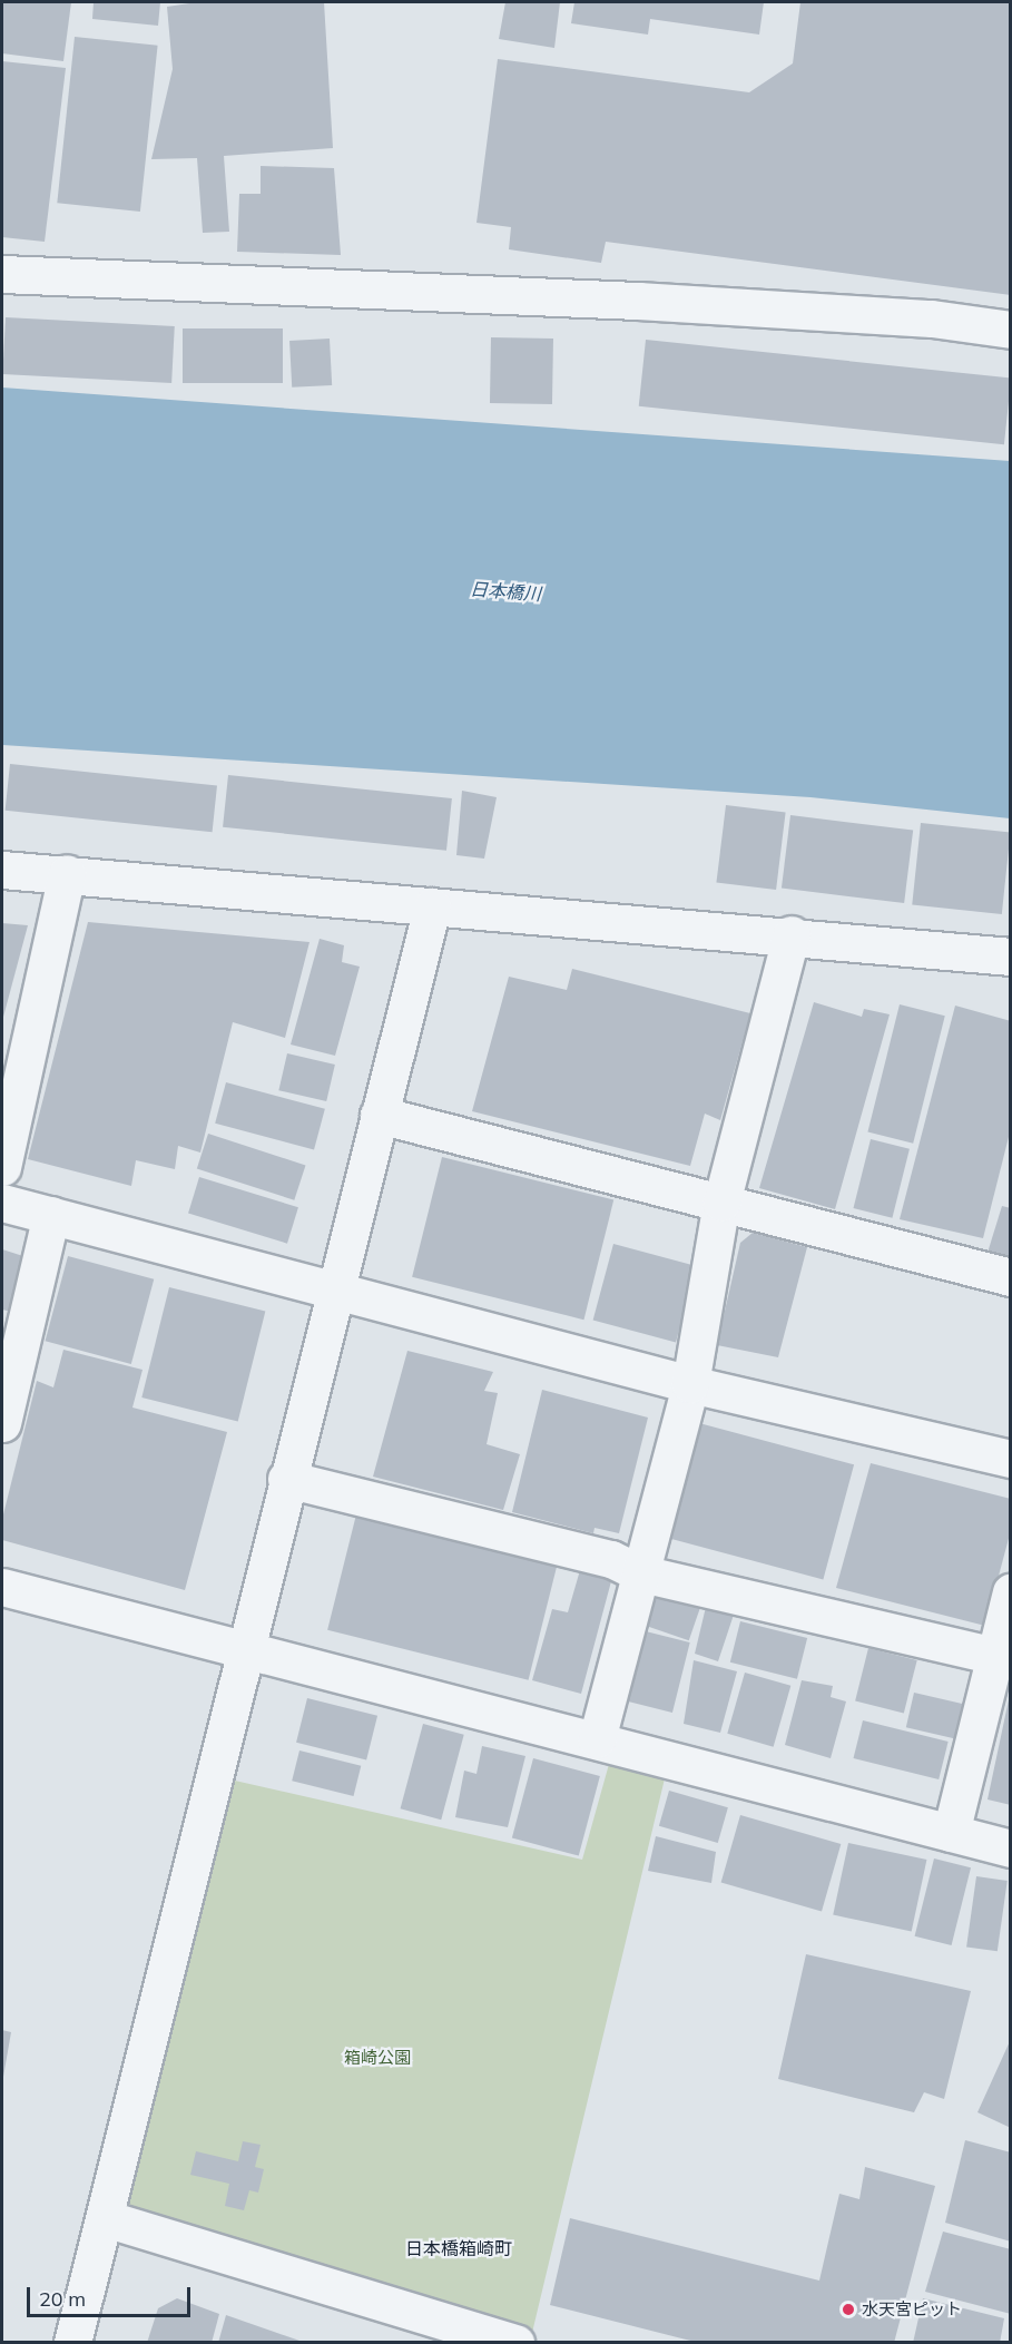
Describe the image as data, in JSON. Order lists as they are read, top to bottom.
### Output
{
  "districts": ["日本橋箱崎町"],
  "water": ["日本橋川"],
  "parks": ["箱崎公園"],
  "places": ["水天宮ピット"],
  "scale_bar": "20 m"
}
